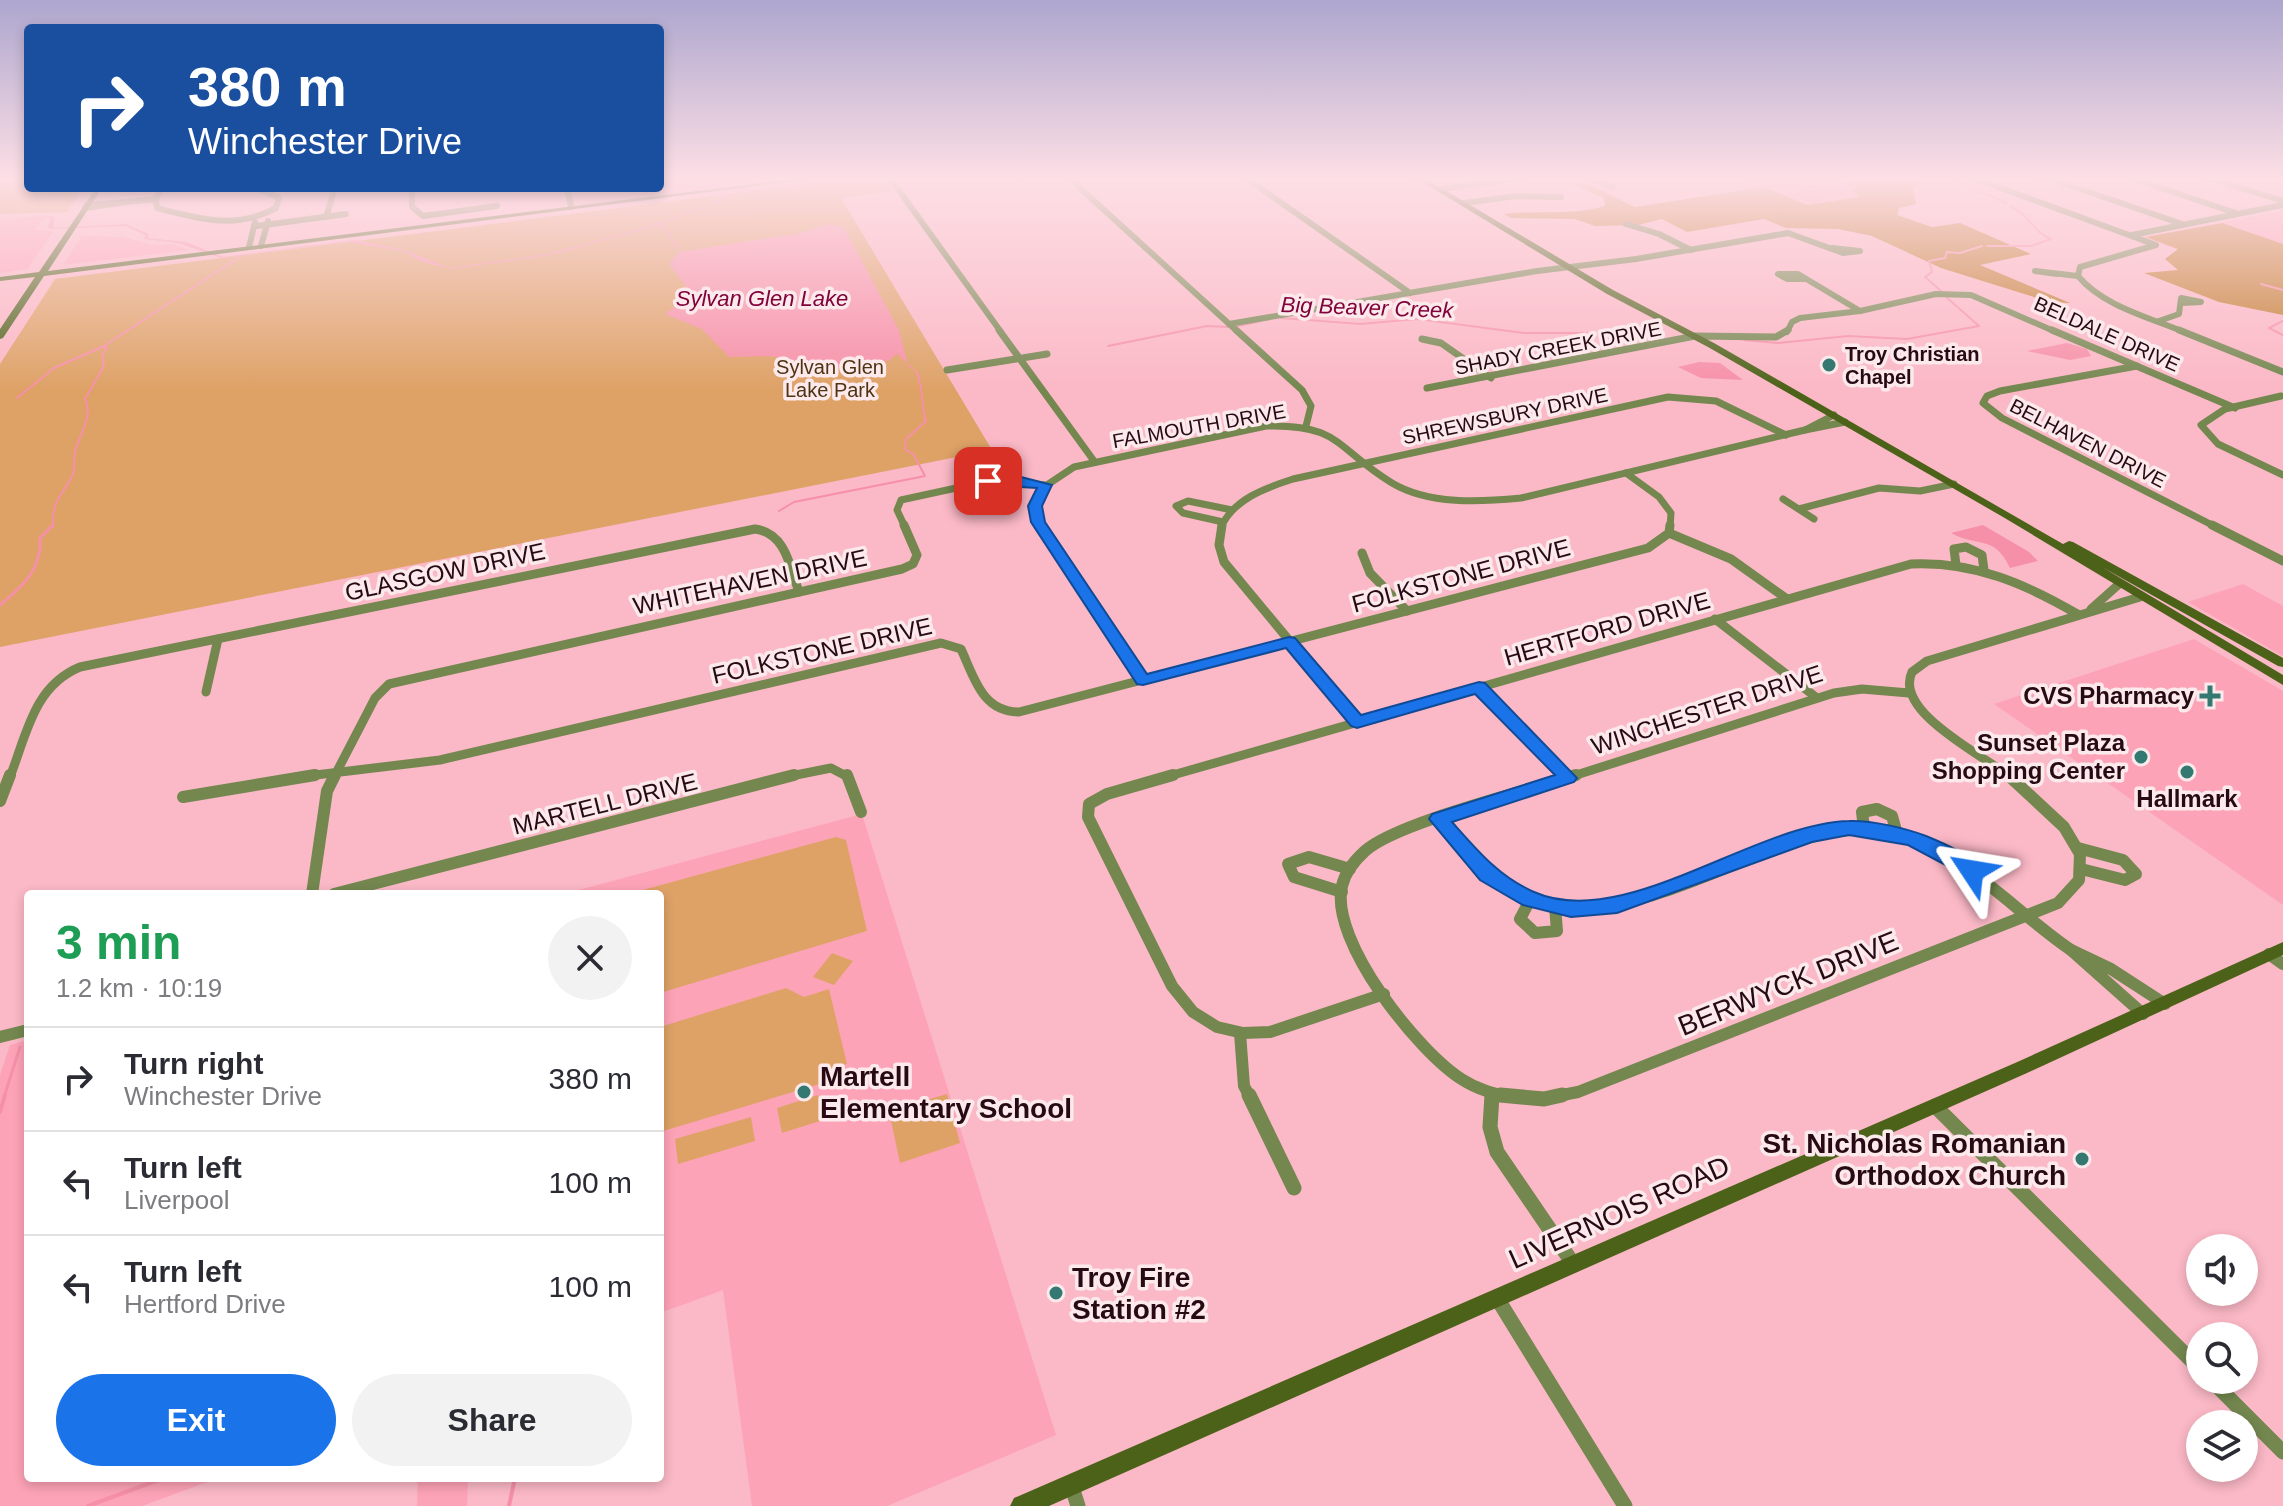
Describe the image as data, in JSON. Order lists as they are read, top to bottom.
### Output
{
  "streets": {
    "main road": ["LIVERNOIS ROAD"],
    "street": [
      "BELDALE DRIVE",
      "SHADY CREEK DRIVE",
      "SHREWSBURY DRIVE",
      "FALMOUTH DRIVE",
      "BELHAVEN DRIVE",
      "GLASGOW DRIVE",
      "FOLKSTONE DRIVE",
      "WHITEHAVEN DRIVE",
      "HERTFORD DRIVE",
      "WINCHESTER DRIVE",
      "MARTELL DRIVE",
      "BERWYCK DRIVE"
    ]
  },
  "crossings": [
    ["BELDALE DRIVE", "SHADY CREEK DRIVE"],
    ["BELDALE DRIVE", "BELHAVEN DRIVE"],
    ["SHREWSBURY DRIVE", "FALMOUTH DRIVE"],
    ["FALMOUTH DRIVE", "WHITEHAVEN DRIVE"],
    ["GLASGOW DRIVE", "WHITEHAVEN DRIVE"],
    ["FOLKSTONE DRIVE", "WHITEHAVEN DRIVE"],
    ["WINCHESTER DRIVE", "BERWYCK DRIVE"]
  ],
  "water": ["Sylvan Glen Lake", "Big Beaver Creek"],
  "parks": ["Sylvan Glen Lake Park"],
  "places": {
    "other": [
      "Troy Christian Chapel",
      "Sunset Plaza Shopping Center",
      "Hallmark",
      "Martell Elementary School",
      "St. Nicholas Romanian Orthodox Church",
      "Troy Fire Station #2"
    ],
    "health": ["CVS Pharmacy"]
  },
  "page": {
    "turn": ["380 m", "Winchester Drive"],
    "heading": ["3 min", "1.2 km · 10:19"],
    "list": [
      {
        "name": "Turn right",
        "note": "Winchester Drive",
        "value": "380 m"
      },
      {
        "name": "Turn left",
        "note": "Liverpool",
        "value": "100 m"
      },
      {
        "name": "Turn left",
        "note": "Hertford Drive",
        "value": "100 m"
      }
    ],
    "buttons": ["Exit", "Share"]
  }
}
